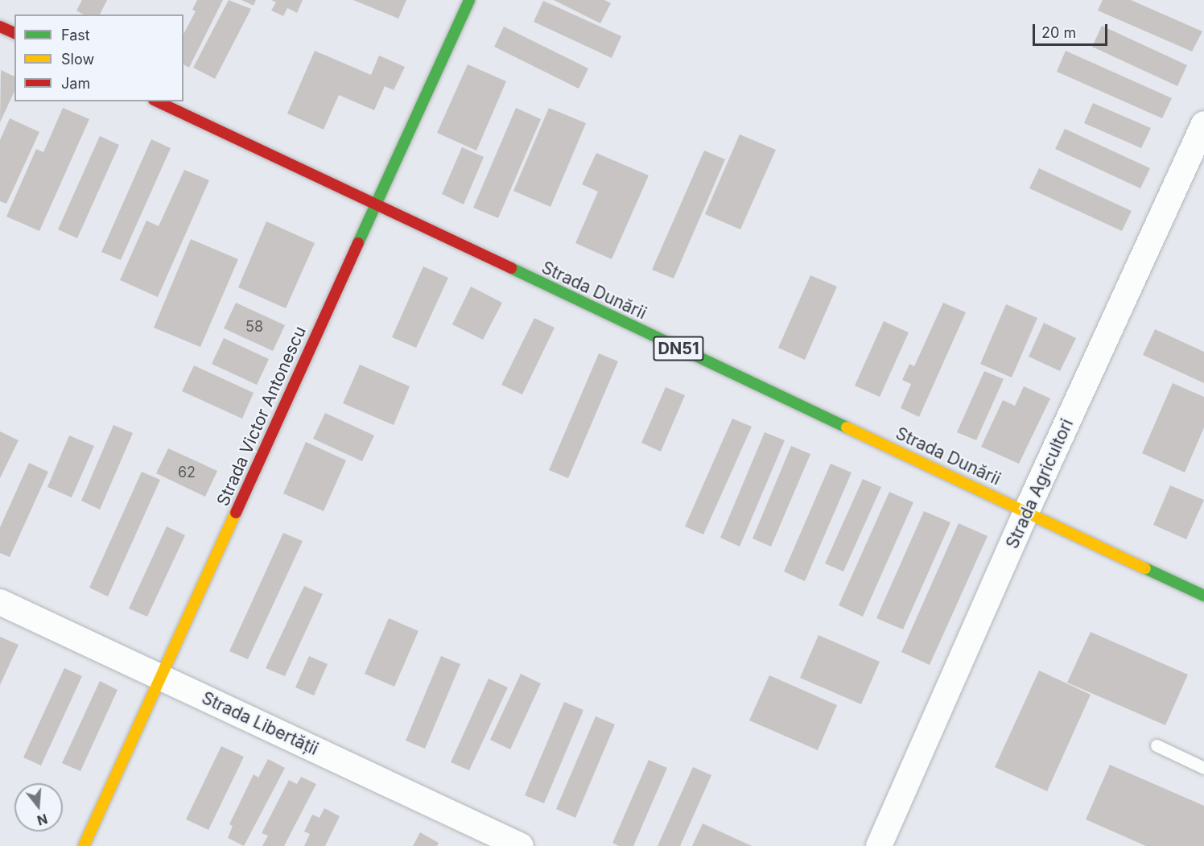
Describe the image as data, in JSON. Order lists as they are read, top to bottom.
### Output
{
  "streets": {
    "main road": ["Strada Dunării", "DN51", "Strada Victor Antonescu"],
    "street": ["Strada Agricultori", "Strada Libertății"]
  },
  "crossings": [
    ["Strada Dunării", "Strada Victor Antonescu"],
    ["Strada Dunării", "Strada Agricultori"],
    ["Strada Victor Antonescu", "Strada Libertății"]
  ],
  "house_numbers": ["58", "62"],
  "legend": ["Fast", "Slow", "Jam"],
  "scale_bar": "20 m",
  "north": "bottom"
}
